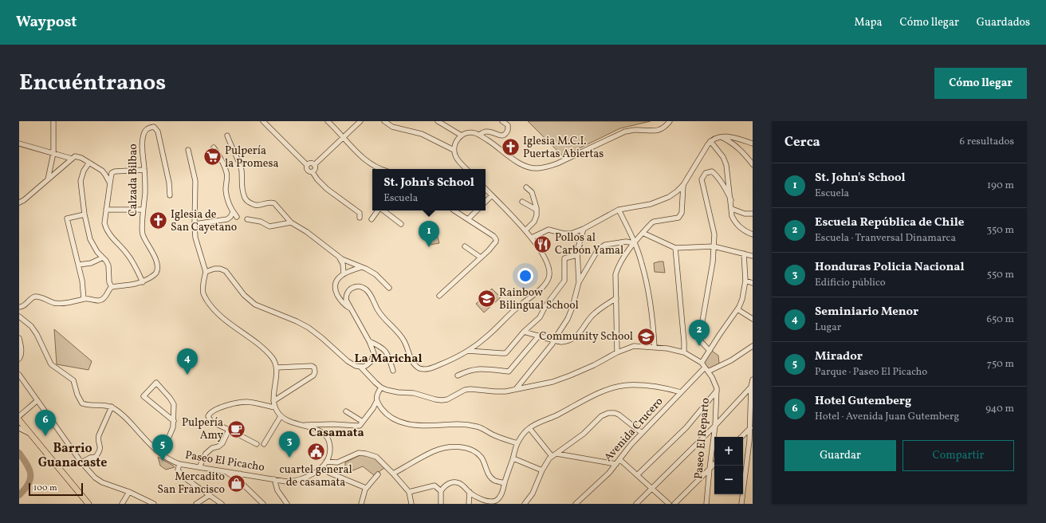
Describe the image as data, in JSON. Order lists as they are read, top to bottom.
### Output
{
  "streets": {
    "street": [
      "Calzada Bilbao",
      "Avenida Crucero",
      "Paseo El Reparto",
      "Paseo El Picacho"
    ]
  },
  "crossings": [
    ["Avenida Crucero", "Paseo El Reparto"]
  ],
  "districts": ["La Marichal", "Casamata", "Barrio Guanacaste"],
  "places": {
    "church": ["Iglesia M.C.I. Puertas Abiertas", "Iglesia de San Cayetano"],
    "supermarket": ["Pulpería la Promesa"],
    "restaurant": ["Pollos al Carbón Yamal"],
    "school or university": ["Rainbow Bilingual School", "Community School"],
    "cafe": ["Pulpería Amy"],
    "public building": ["cuartel general de casamata"],
    "shop": ["Mercadito San Francisco"]
  },
  "scale_bar": "100 m",
  "page": {
    "header": "Waypost",
    "nav": ["Mapa", "Cómo llegar", "Guardados"],
    "title": "Encuéntranos",
    "buttons": [
      "Cómo llegar",
      ["Guardar", "Compartir"]
    ],
    "heading": ["Cerca", "6 resultados"],
    "list": [
      {
        "mark": "1",
        "name": "St. John's School",
        "note": "Escuela",
        "value": "190 m"
      },
      {
        "mark": "2",
        "name": "Escuela República de Chile",
        "note": "Escuela · Tranversal Dinamarca",
        "value": "350 m"
      },
      {
        "mark": "3",
        "name": "Honduras Policia Nacional",
        "note": "Edificio público",
        "value": "550 m"
      },
      {
        "mark": "4",
        "name": "Seminiario Menor",
        "note": "Lugar",
        "value": "650 m"
      },
      {
        "mark": "5",
        "name": "Mirador",
        "note": "Parque · Paseo El Picacho",
        "value": "750 m"
      },
      {
        "mark": "6",
        "name": "Hotel Gutemberg",
        "note": "Hotel · Avenida Juan Gutemberg",
        "value": "940 m"
      }
    ],
    "popup": ["St. John's School", "Escuela"],
    "pins": [
      "1",
      "2",
      "4",
      "6",
      "3",
      "5"
    ],
    "map_buttons": ["+", "−"],
    "scale": "100 m"
  }
}
